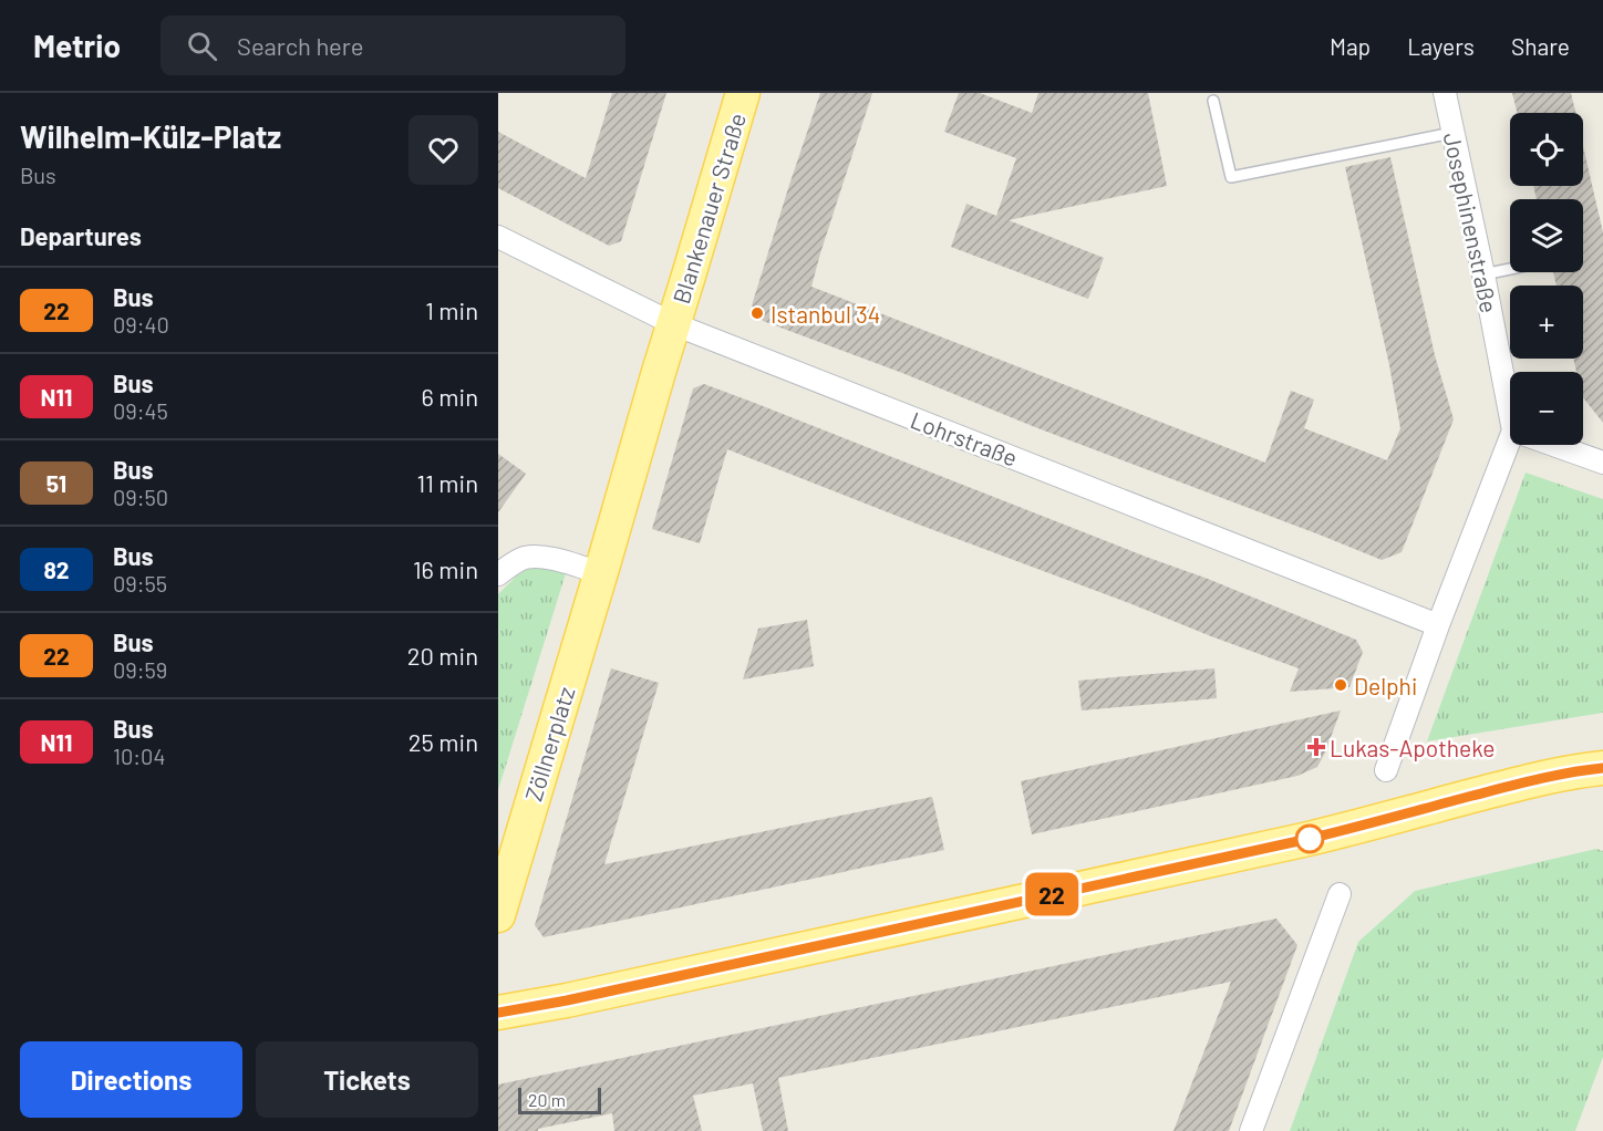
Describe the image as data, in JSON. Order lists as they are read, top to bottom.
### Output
{
  "streets": {
    "main road": ["Blankenauer Straße", "Zöllnerplatz"],
    "street": ["Josephinenstraße", "Lohrstraße"]
  },
  "crossings": [
    ["Blankenauer Straße", "Lohrstraße"],
    ["Blankenauer Straße", "Zöllnerplatz"],
    ["Lohrstraße", "Zöllnerplatz"]
  ],
  "places": {
    "other": ["Istanbul 34", "Delphi"],
    "health": ["Lukas-Apotheke"]
  },
  "lines": ["bus line 22"],
  "scale_bar": "20 m",
  "page": {
    "header": "Metrio",
    "search": "Search here",
    "nav": ["Map", "Layers", "Share"],
    "heading": [
      ["Wilhelm-Külz-Platz", "Bus"],
      "Departures"
    ],
    "on_map": "22",
    "map_buttons": ["+", "−"],
    "list": [
      {
        "mark": "22",
        "name": "Bus",
        "note": "09:40",
        "value": "1 min"
      },
      {
        "mark": "N11",
        "name": "Bus",
        "note": "09:45",
        "value": "6 min"
      },
      {
        "mark": "51",
        "name": "Bus",
        "note": "09:50",
        "value": "11 min"
      },
      {
        "mark": "82",
        "name": "Bus",
        "note": "09:55",
        "value": "16 min"
      },
      {
        "mark": "22",
        "name": "Bus",
        "note": "09:59",
        "value": "20 min"
      },
      {
        "mark": "N11",
        "name": "Bus",
        "note": "10:04",
        "value": "25 min"
      }
    ],
    "buttons": ["Directions", "Tickets"],
    "scale": "20 m"
  }
}
